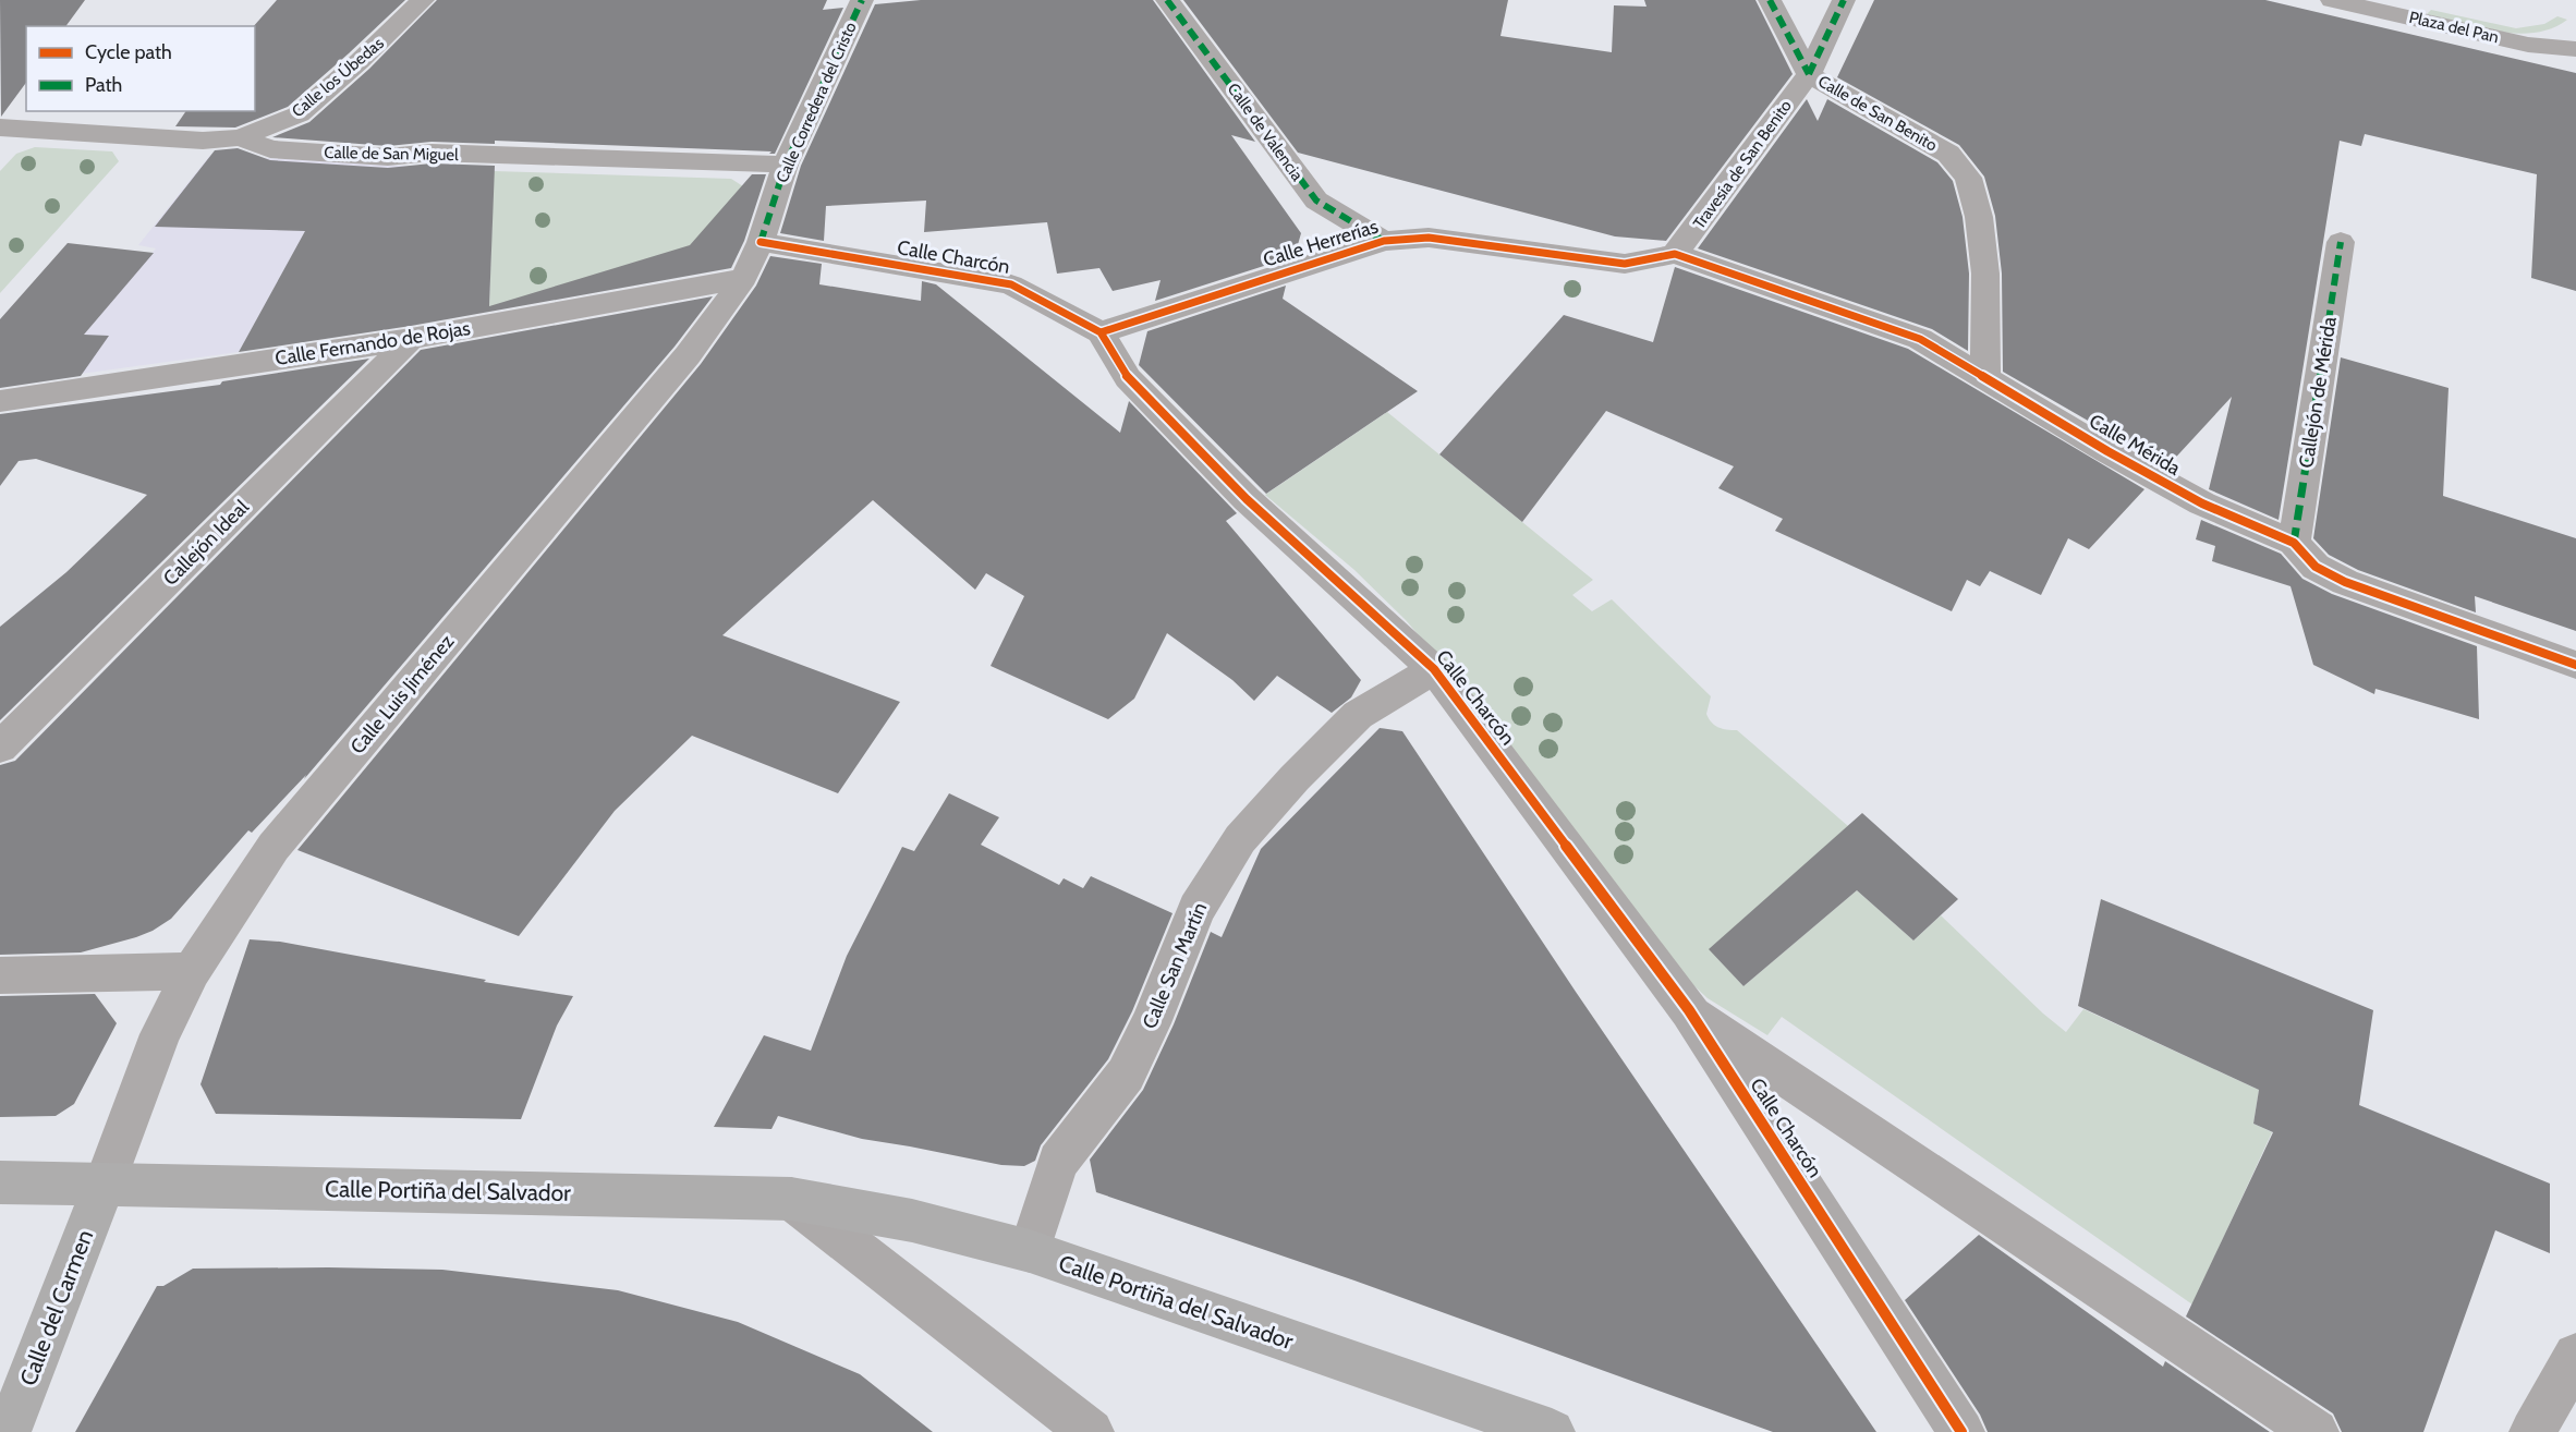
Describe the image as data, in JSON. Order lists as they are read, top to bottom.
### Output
{
  "streets": {
    "main road": ["Calle Portiña del Salvador", "Calle del Carmen"],
    "street": [
      "Plaza del Pan",
      "Calle los Úbedas",
      "Calle Corredera del Cristo",
      "Calle de San Benito",
      "Calle de Valencia",
      "Calle de San Miguel",
      "Travesía de San Benito",
      "Calle Herrerías",
      "Calle Charcón",
      "Calle Fernando de Rojas",
      "Callejón de Mérida",
      "Calle Mérida",
      "Callejón Ideal",
      "Calle Luis Jiménez",
      "Calle San Martín"
    ]
  },
  "crossings": [
    ["Calle los Úbedas", "Calle de San Miguel"],
    ["Calle Corredera del Cristo", "Calle de San Miguel"],
    ["Calle Corredera del Cristo", "Calle Charcón"],
    ["Calle Corredera del Cristo", "Calle Luis Jiménez"],
    ["Calle de San Benito", "Travesía de San Benito"],
    ["Calle de San Benito", "Calle Mérida"],
    ["Calle de Valencia", "Calle Herrerías"],
    ["Travesía de San Benito", "Calle Herrerías"],
    ["Travesía de San Benito", "Calle Mérida"],
    ["Calle Herrerías", "Calle Charcón"],
    ["Calle Herrerías", "Calle Mérida"],
    ["Calle Charcón", "Calle Luis Jiménez"],
    ["Calle Charcón", "Calle San Martín"],
    ["Calle Fernando de Rojas", "Callejón Ideal"],
    ["Calle Fernando de Rojas", "Calle Luis Jiménez"],
    ["Callejón de Mérida", "Calle Mérida"],
    ["Calle Luis Jiménez", "Calle Portiña del Salvador"],
    ["Calle Luis Jiménez", "Calle del Carmen"],
    ["Calle San Martín", "Calle Portiña del Salvador"],
    ["Calle Portiña del Salvador", "Calle del Carmen"]
  ],
  "legend": ["Cycle path", "Path"]
}
